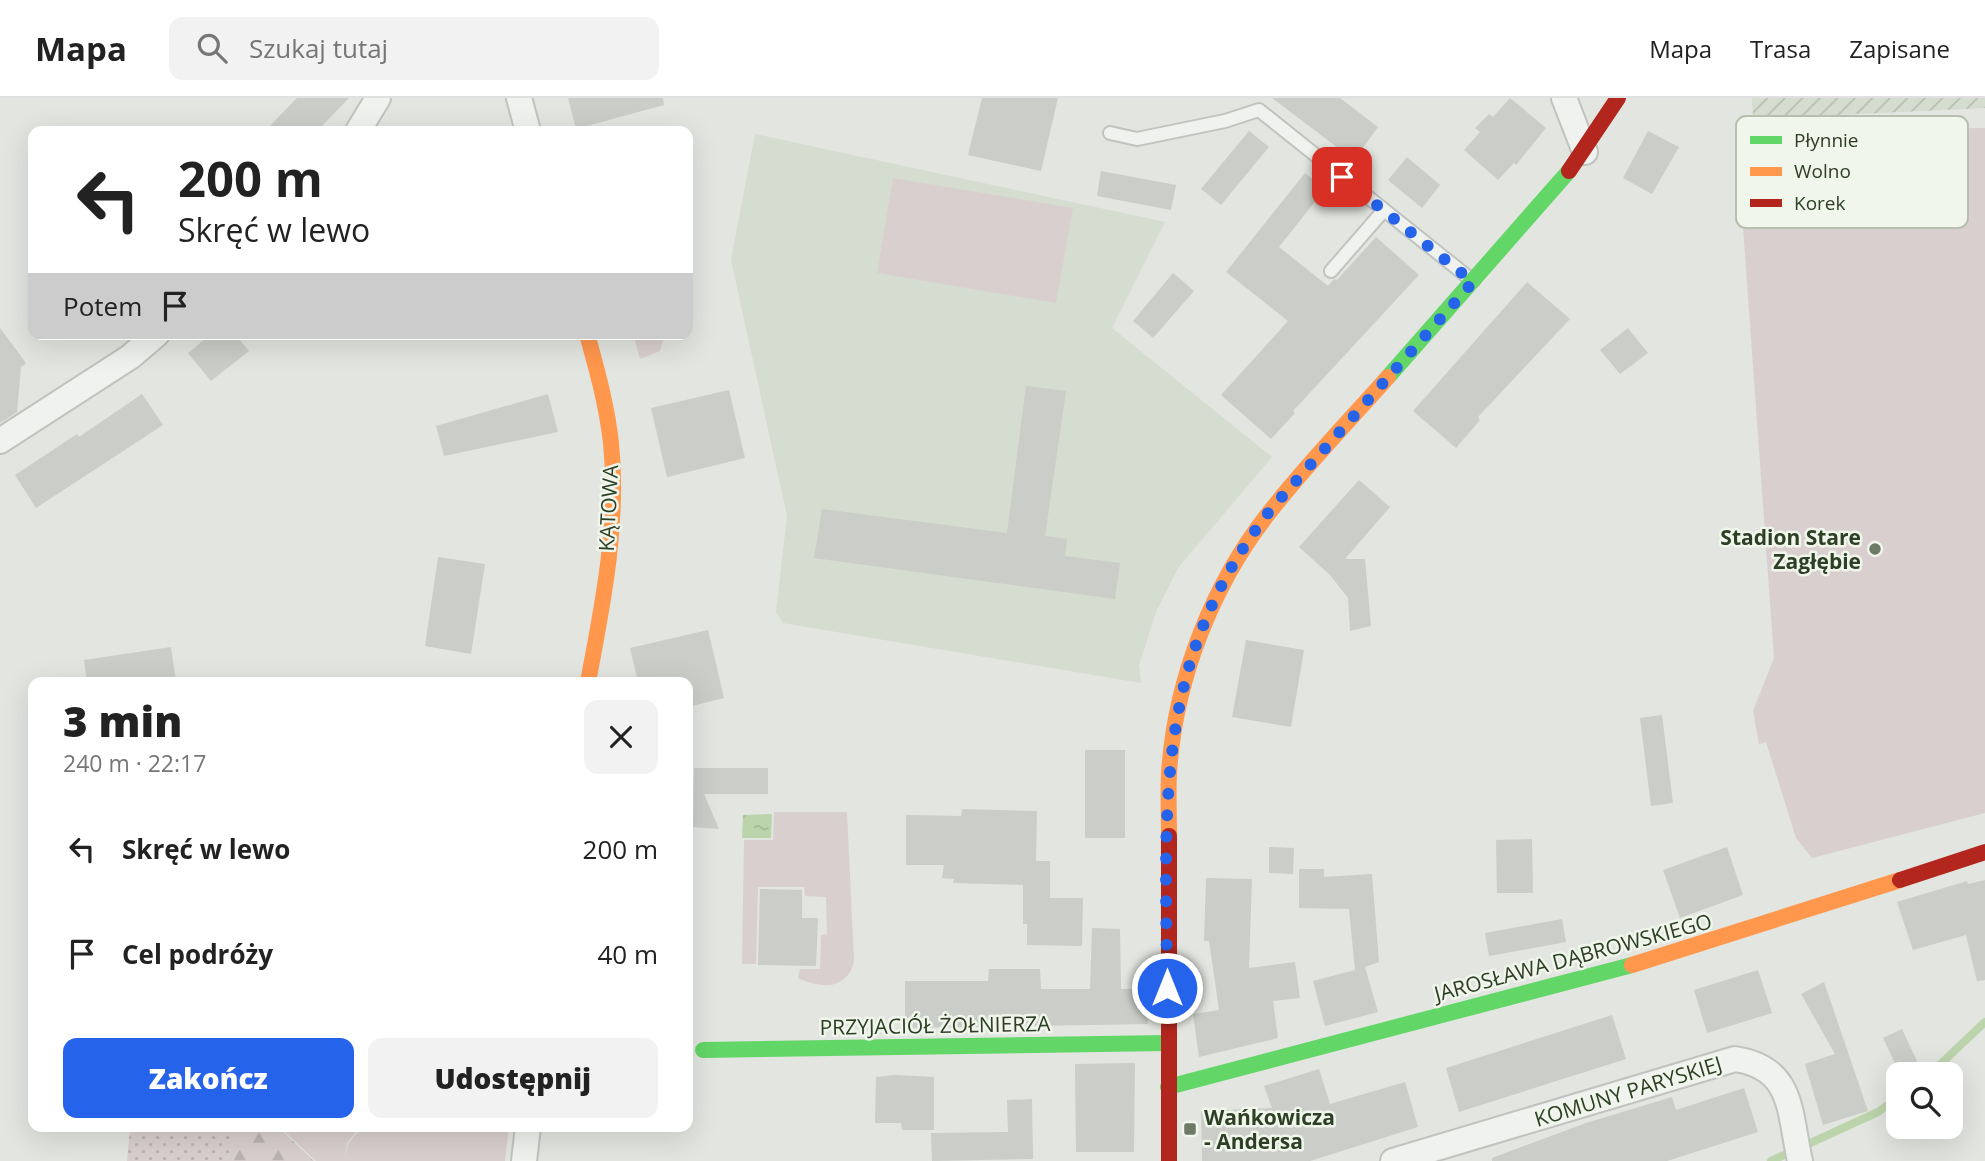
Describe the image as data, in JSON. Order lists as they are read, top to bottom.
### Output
{
  "streets": {
    "street": [
      "KĄTOWA",
      "JAROSŁAWA DĄBROWSKIEGO",
      "PRZYJACIÓŁ ŻOŁNIERZA",
      "KOMUNY PARYSKIEJ"
    ]
  },
  "places": {
    "other": ["Stadion Stare Zagłębie"],
    "transit": ["Wańkowicza - Andersa"]
  },
  "legend": ["Płynnie", "Wolno", "Korek"],
  "page": {
    "header": "Mapa",
    "search": "Szukaj tutaj",
    "nav": ["Mapa", "Trasa", "Zapisane"],
    "turn": ["200 m", "Skręć w lewo"],
    "then": "Potem",
    "heading": ["3 min", "240 m · 22:17"],
    "list": [
      {
        "name": "Skręć w lewo",
        "value": "200 m"
      },
      {
        "name": "Cel podróży",
        "value": "40 m"
      }
    ],
    "buttons": ["Zakończ", "Udostępnij"]
  }
}
